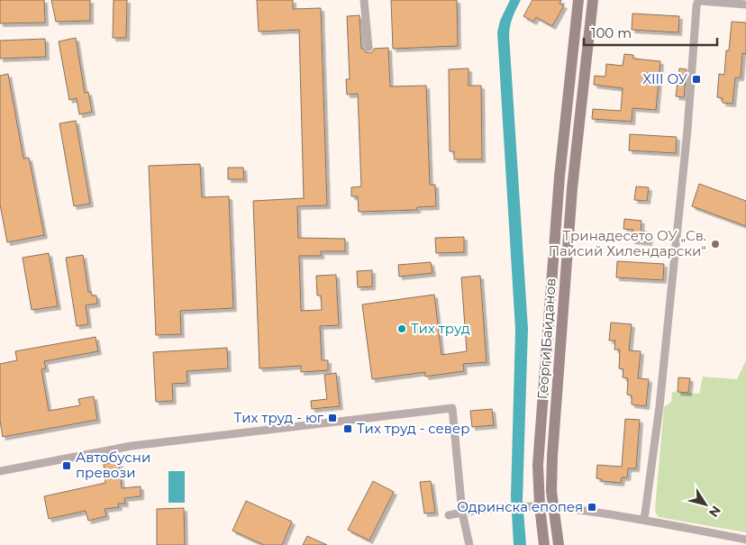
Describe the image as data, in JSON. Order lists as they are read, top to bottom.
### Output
{
  "streets": {
    "main road": ["Георги Байданов"]
  },
  "places": {
    "transit": [
      "XIII ОУ",
      "Тих труд - юг",
      "Тих труд - север",
      "Автобусни превози",
      "Одринска епопея"
    ],
    "other": ["Тринадесето ОУ „Св. Паисий Хилендарски“", "Тих труд"]
  },
  "scale_bar": "100 m",
  "north": "bottom right"
}
